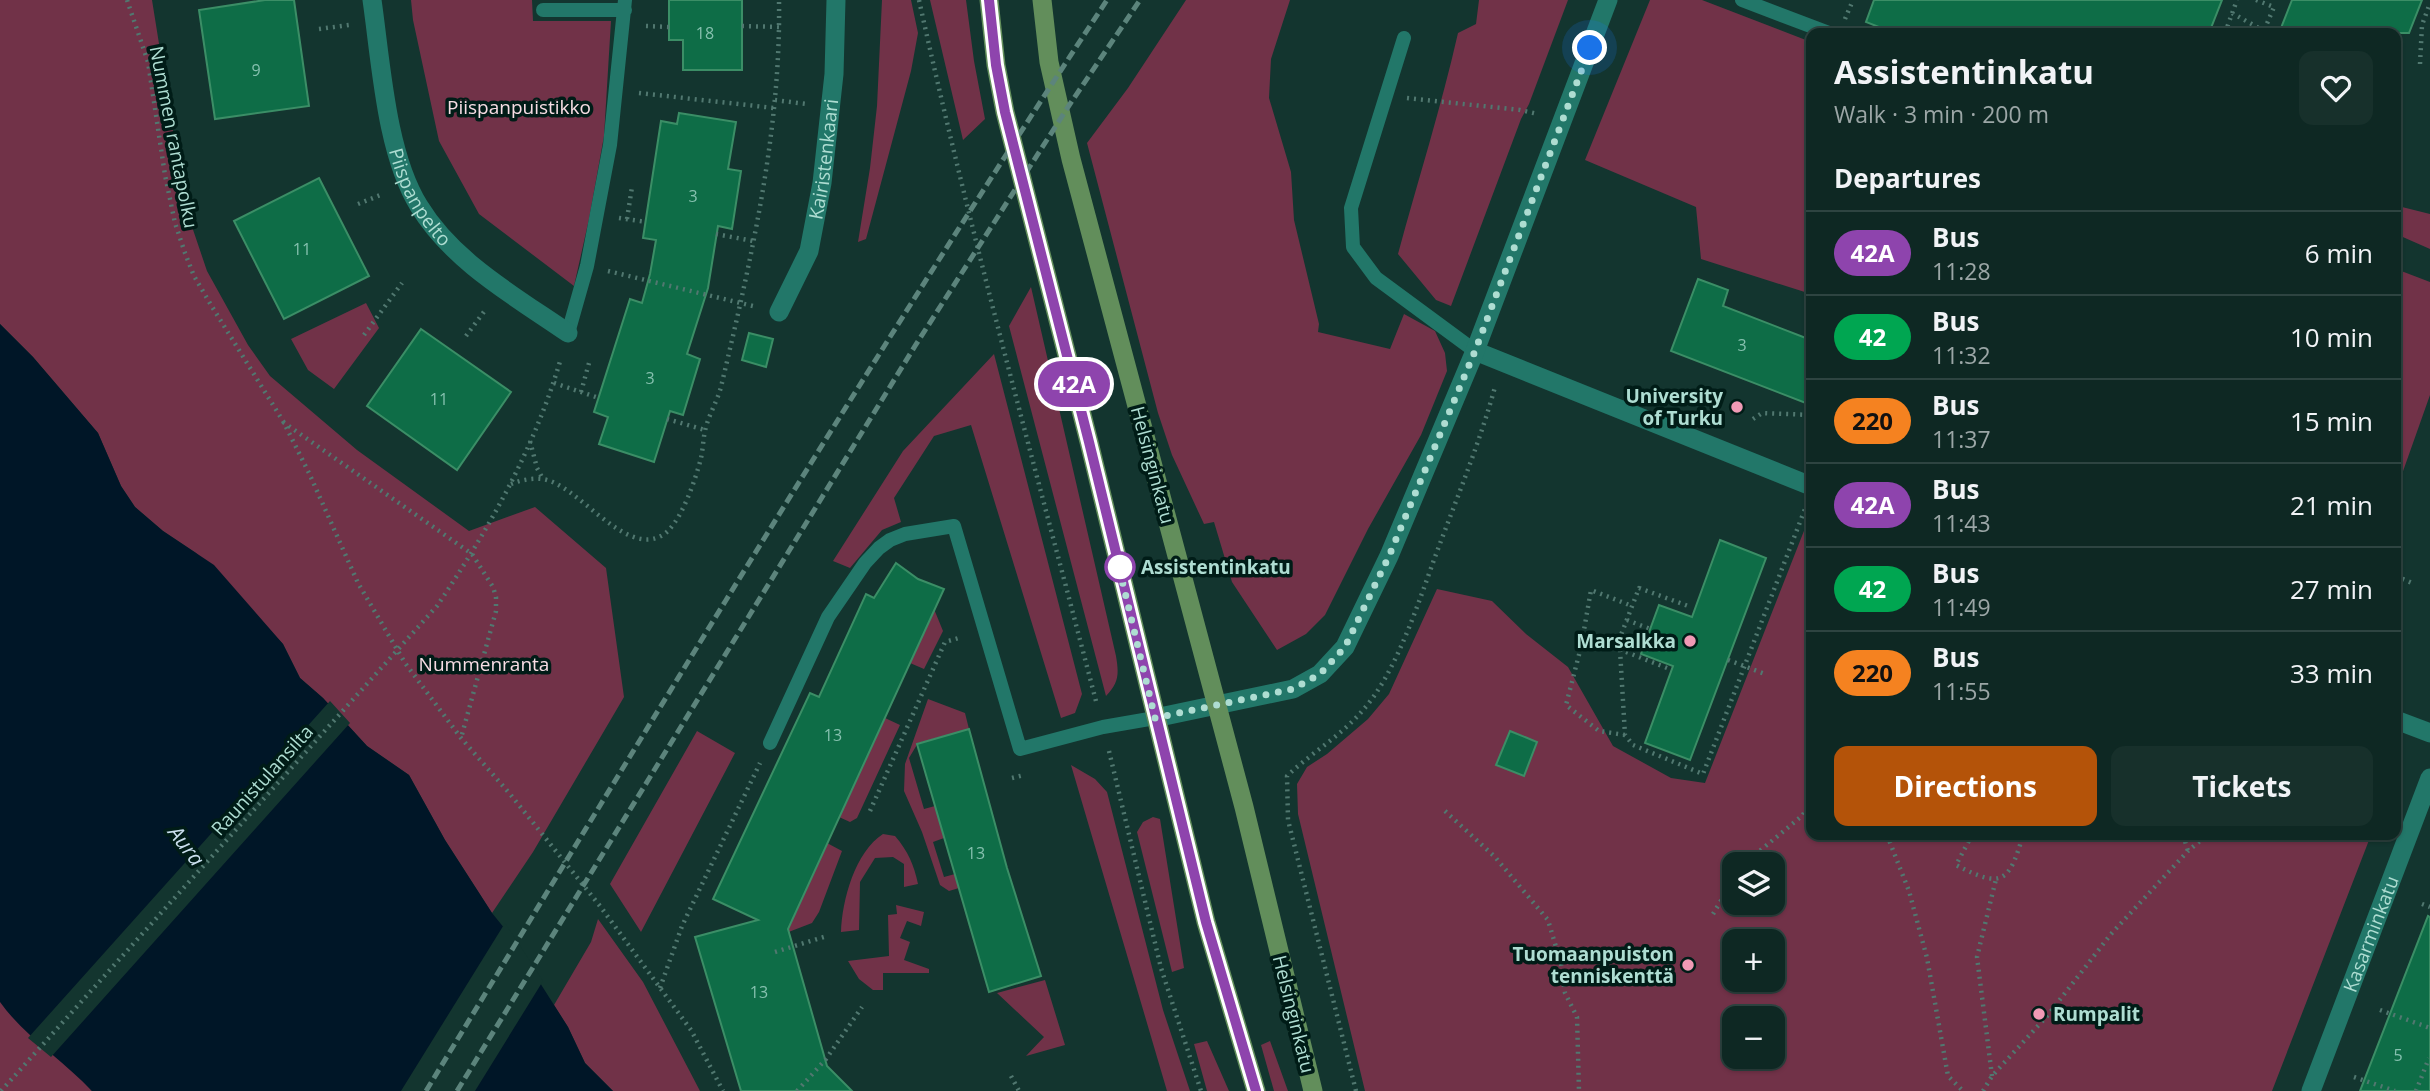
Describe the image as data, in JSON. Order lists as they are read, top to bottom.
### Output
{
  "streets": {
    "main road": ["Helsinginkatu"],
    "street": ["Kairistenkaari", "Piispanpelto", "Kasarminkatu"],
    "path": ["Nummen rantapolku", "Raunistulansilta"]
  },
  "crossings": [
    ["Piispanpelto", "Raunistulansilta"]
  ],
  "water": ["Aura"],
  "parks": ["Piispanpuistikko", "Nummenranta"],
  "places": [
    "University of Turku",
    "Assistentinkatu",
    "Marsalkka",
    "Tuomaanpuiston tenniskenttä",
    "Rumpalit"
  ],
  "lines": ["bus line 42A"],
  "house_numbers": [
    "18",
    "9",
    "3",
    "11",
    "3",
    "3",
    "11",
    "13",
    "13",
    "13",
    "5"
  ],
  "page": {
    "on_map": "42A",
    "heading": [
      ["Assistentinkatu", "Walk · 3 min · 200 m"],
      "Departures"
    ],
    "list": [
      {
        "mark": "42A",
        "name": "Bus",
        "note": "11:28",
        "value": "6 min"
      },
      {
        "mark": "42",
        "name": "Bus",
        "note": "11:32",
        "value": "10 min"
      },
      {
        "mark": "220",
        "name": "Bus",
        "note": "11:37",
        "value": "15 min"
      },
      {
        "mark": "42A",
        "name": "Bus",
        "note": "11:43",
        "value": "21 min"
      },
      {
        "mark": "42",
        "name": "Bus",
        "note": "11:49",
        "value": "27 min"
      },
      {
        "mark": "220",
        "name": "Bus",
        "note": "11:55",
        "value": "33 min"
      }
    ],
    "buttons": ["Directions", "Tickets"],
    "map_buttons": ["+", "−"]
  }
}
